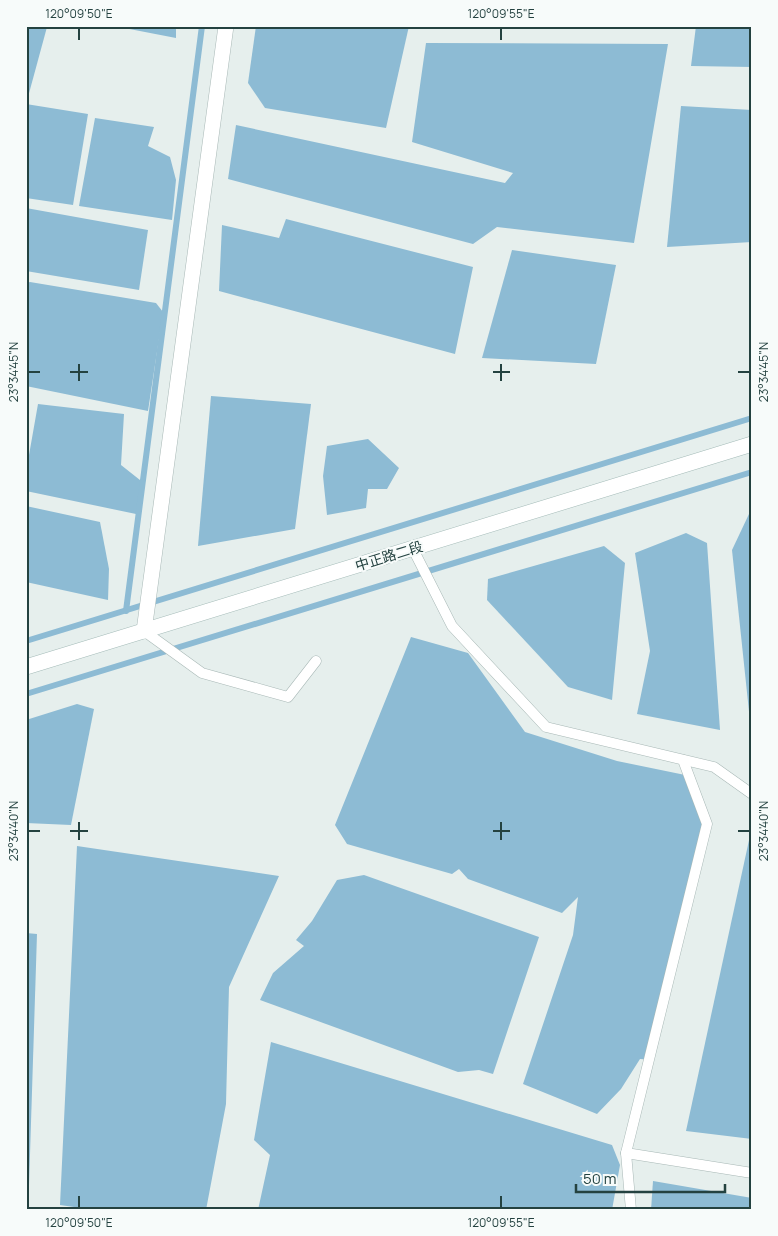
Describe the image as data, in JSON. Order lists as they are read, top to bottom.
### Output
{
  "streets": {
    "main road": ["中正路二段"]
  },
  "scale_bar": "50 m",
  "coordinates": [
    "120°09'50\"E",
    "120°09'55\"E",
    "23°34'45\"N",
    "23°34'40\"N"
  ]
}
